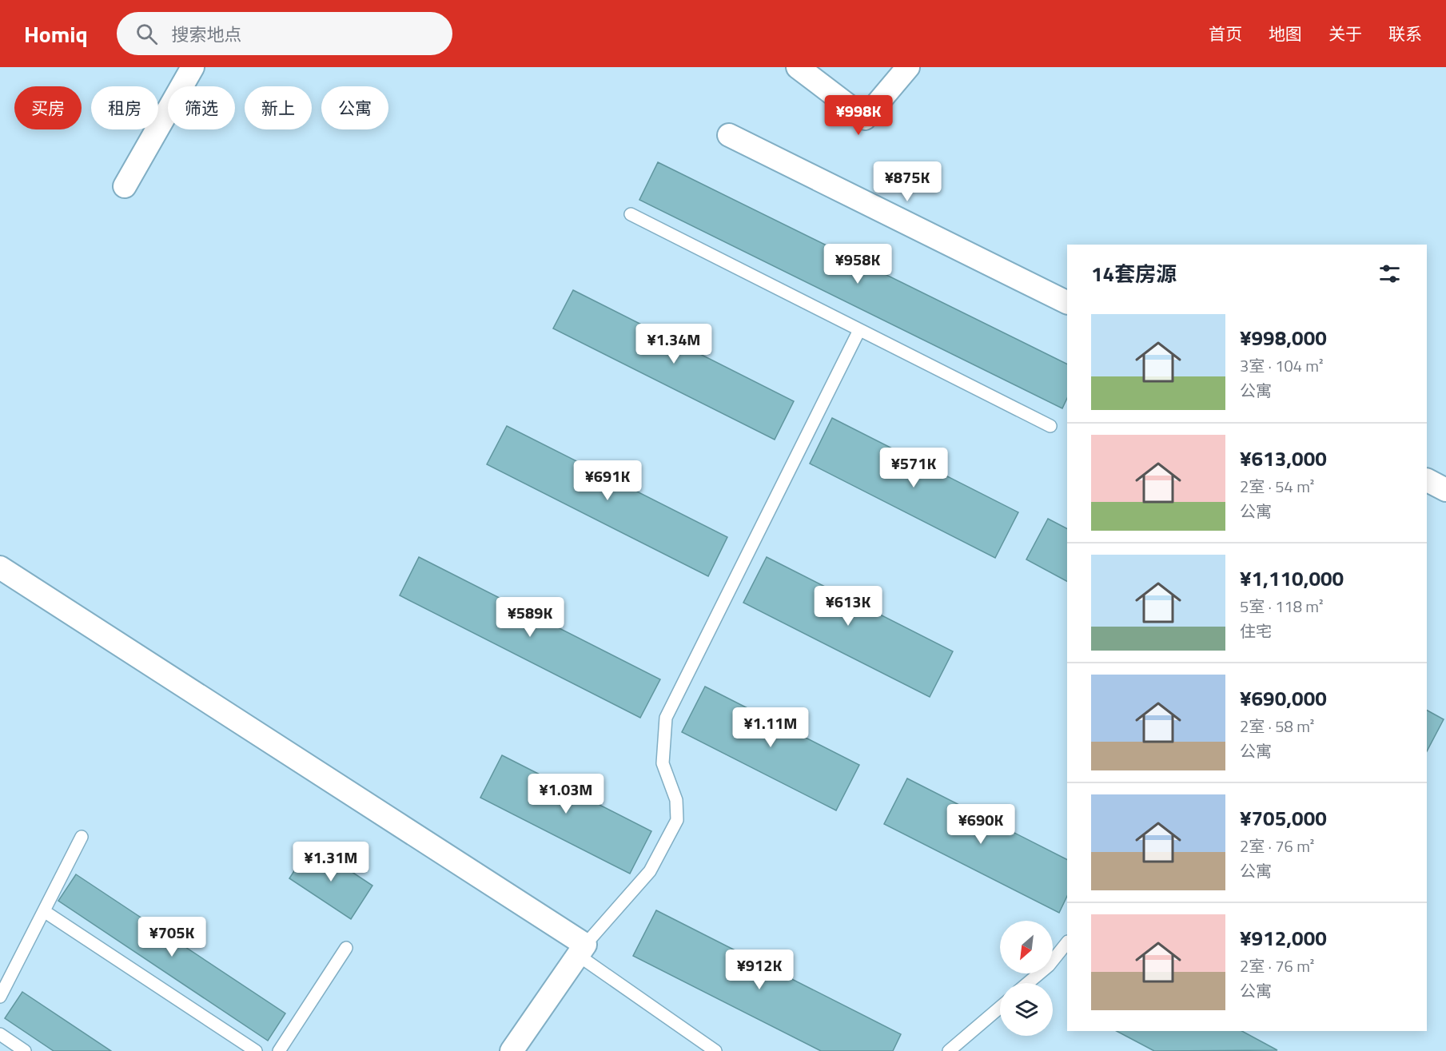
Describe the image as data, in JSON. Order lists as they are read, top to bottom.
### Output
{
  "north": "bottom left",
  "page": {
    "header": "Homiq",
    "search": "搜索地点",
    "nav": [
      "首页",
      "地图",
      "关于",
      "联系"
    ],
    "chip": [
      "买房",
      "租房",
      "筛选",
      "新上",
      "公寓"
    ],
    "price": [
      "¥998K",
      "¥875K",
      "¥958K",
      "¥1.34M",
      "¥571K",
      "¥691K",
      "¥613K",
      "¥589K",
      "¥1.11M",
      "¥1.03M",
      "¥690K",
      "¥1.31M",
      "¥705K",
      "¥912K"
    ],
    "heading": "14套房源",
    "list": [
      {
        "name": "¥998,000",
        "note": "3室 · 104 m² · 公寓"
      },
      {
        "name": "¥613,000",
        "note": "2室 · 54 m² · 公寓"
      },
      {
        "name": "¥1,110,000",
        "note": "5室 · 118 m² · 住宅"
      },
      {
        "name": "¥690,000",
        "note": "2室 · 58 m² · 公寓"
      },
      {
        "name": "¥705,000",
        "note": "2室 · 76 m² · 公寓"
      },
      {
        "name": "¥912,000",
        "note": "2室 · 76 m² · 公寓"
      }
    ]
  }
}
